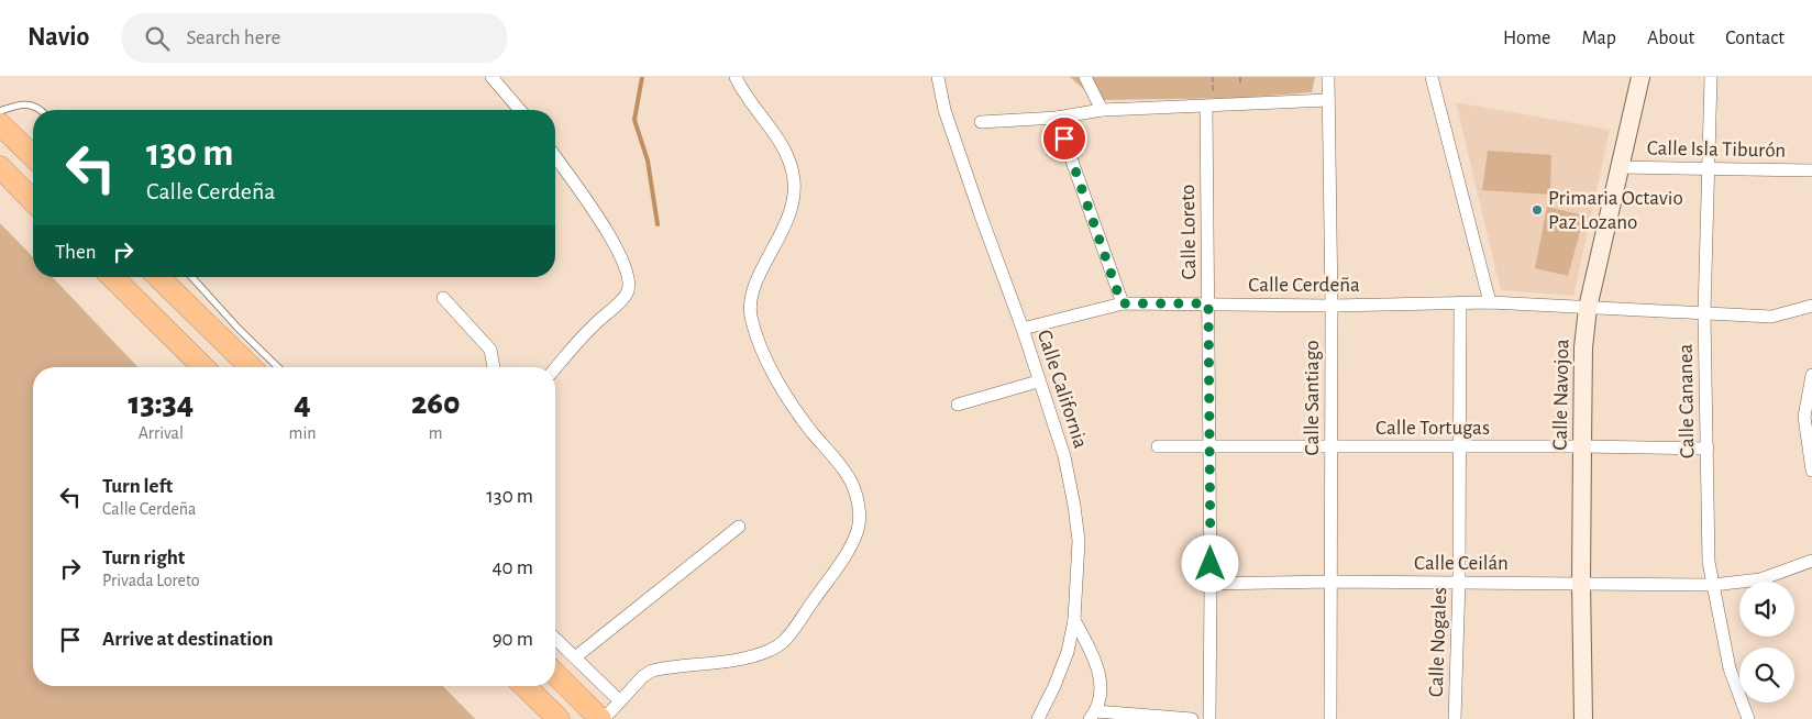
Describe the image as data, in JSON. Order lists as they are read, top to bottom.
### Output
{
  "streets": {
    "main road": ["Calle Navojoa"],
    "street": [
      "Calle Isla Tiburón",
      "Calle Loreto",
      "Calle Cerdeña",
      "Calle California",
      "Calle Santiago",
      "Calle Cananea",
      "Calle Tortugas",
      "Calle Ceilán",
      "Calle Nogales"
    ]
  },
  "crossings": [
    ["Calle Isla Tiburón", "Calle Navojoa"],
    ["Calle Isla Tiburón", "Calle Cananea"],
    ["Calle Loreto", "Calle Cerdeña"],
    ["Calle Loreto", "Calle Tortugas"],
    ["Calle Loreto", "Calle Ceilán"],
    ["Calle Cerdeña", "Calle California"],
    ["Calle Cerdeña", "Calle Navojoa"],
    ["Calle Cerdeña", "Calle Santiago"],
    ["Calle Cerdeña", "Calle Cananea"],
    ["Calle Cerdeña", "Calle Nogales"],
    ["Calle Navojoa", "Calle Tortugas"],
    ["Calle Navojoa", "Calle Ceilán"],
    ["Calle Santiago", "Calle Tortugas"],
    ["Calle Santiago", "Calle Ceilán"],
    ["Calle Cananea", "Calle Tortugas"],
    ["Calle Cananea", "Calle Ceilán"],
    ["Calle Tortugas", "Calle Nogales"],
    ["Calle Ceilán", "Calle Nogales"]
  ],
  "places": ["Primaria Octavio Paz Lozano"],
  "page": {
    "header": "Navio",
    "search": "Search here",
    "nav": [
      "Home",
      "Map",
      "About",
      "Contact"
    ],
    "turn": ["130 m", "Calle Cerdeña"],
    "then": "Then",
    "eta": [
      "13:34",
      "Arrival",
      "4",
      "min",
      "260",
      "m"
    ],
    "list": [
      {
        "name": "Turn left",
        "note": "Calle Cerdeña",
        "value": "130 m"
      },
      {
        "name": "Turn right",
        "note": "Privada Loreto",
        "value": "40 m"
      },
      {
        "name": "Arrive at destination",
        "value": "90 m"
      }
    ]
  }
}
